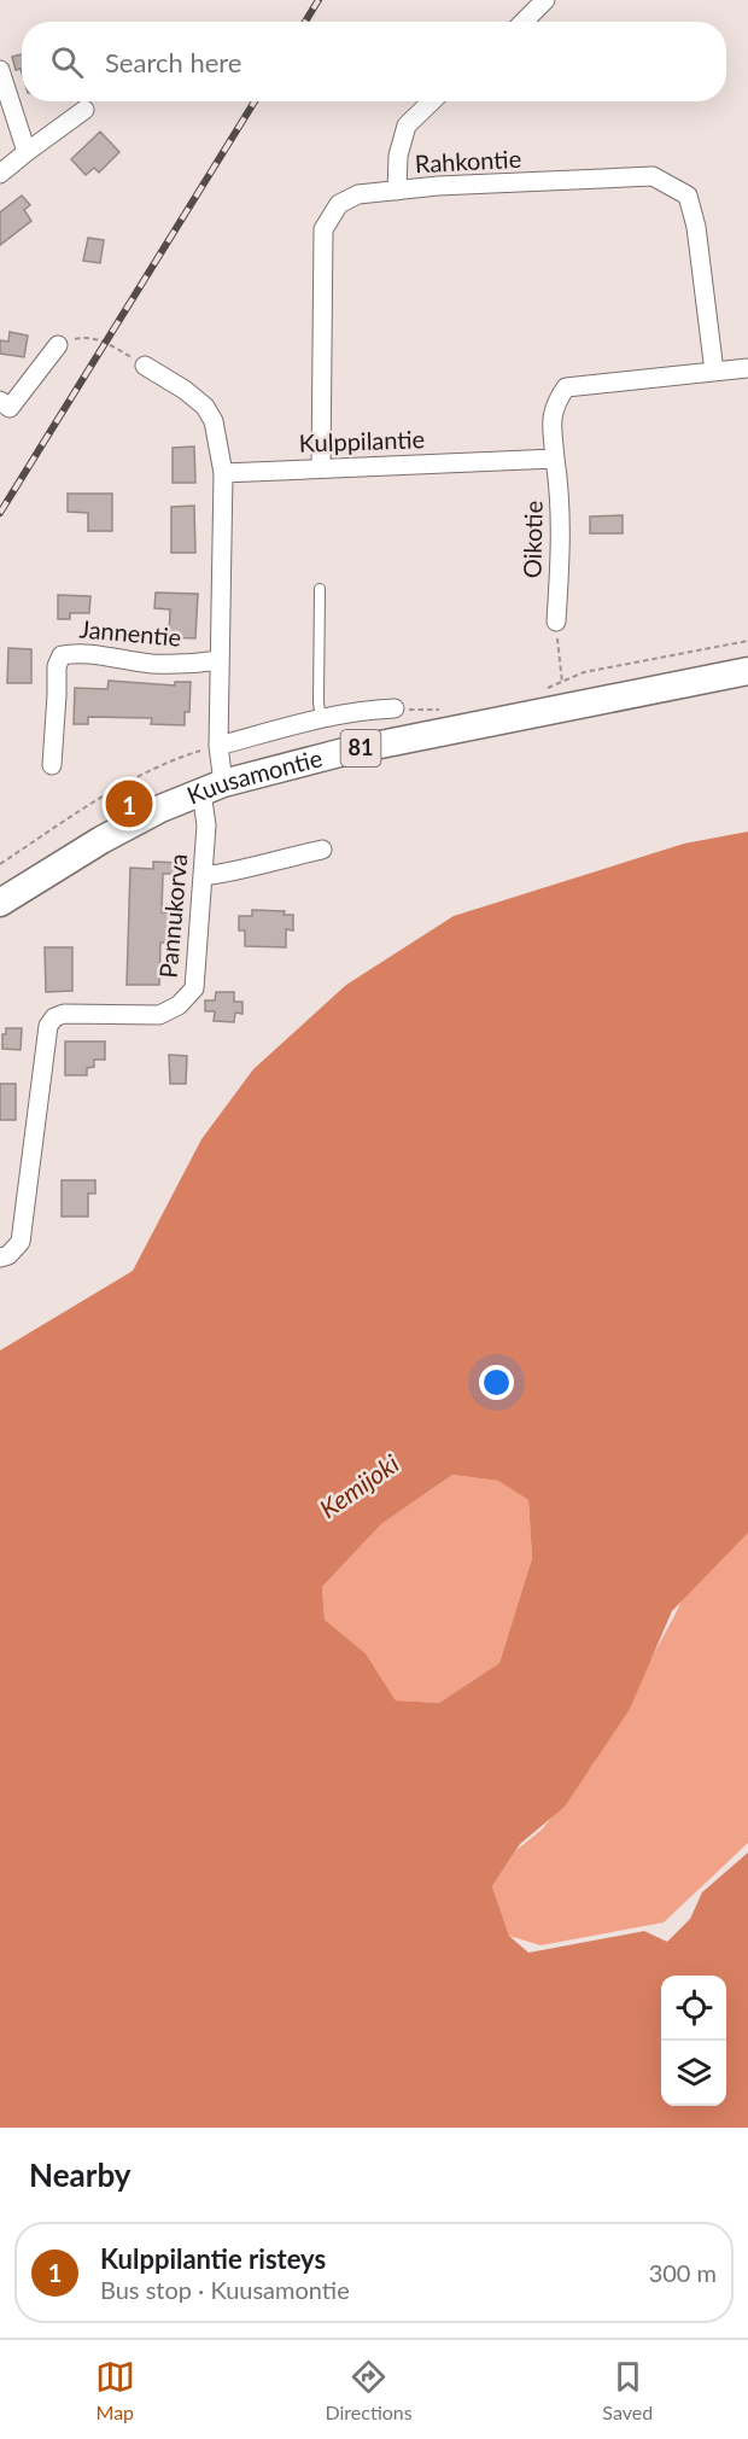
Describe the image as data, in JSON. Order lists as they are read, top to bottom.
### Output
{
  "streets": {
    "main road": ["81", "Kuusamontie"],
    "street": [
      "Rahkontie",
      "Kulppilantie",
      "Oikotie",
      "Jannentie",
      "Pannukorva"
    ]
  },
  "crossings": [
    ["Rahkontie", "Kulppilantie"],
    ["Kulppilantie", "Oikotie"],
    ["Kuusamontie", "Pannukorva"]
  ],
  "water": ["Kemijoki"],
  "page": {
    "search": "Search here",
    "pins": "1",
    "heading": "Nearby",
    "list": [
      {
        "mark": "1",
        "name": "Kulppilantie risteys",
        "note": "Bus stop · Kuusamontie",
        "value": "300 m"
      }
    ],
    "nav": ["Map", "Directions", "Saved"]
  }
}
